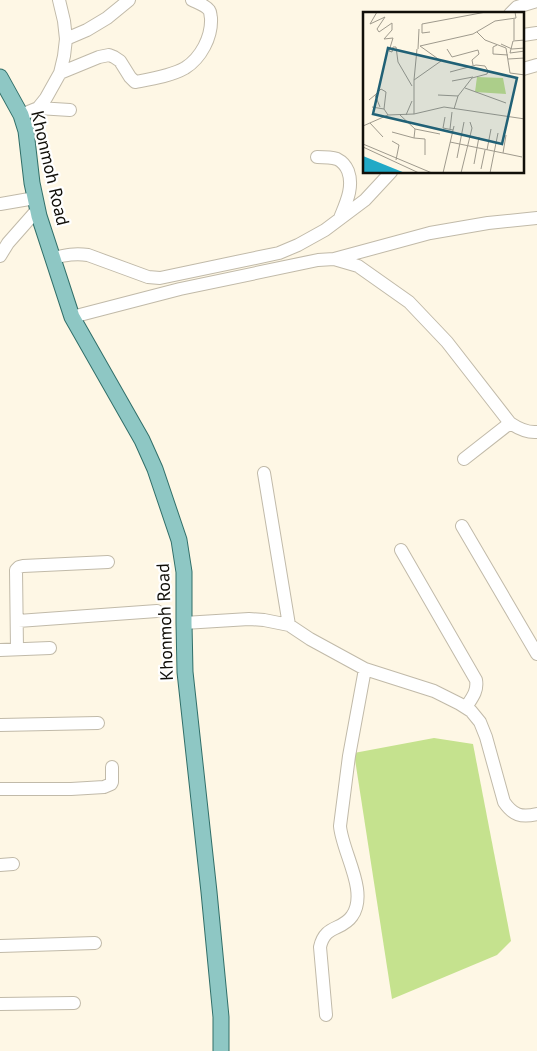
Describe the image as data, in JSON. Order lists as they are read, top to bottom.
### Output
{
  "streets": {
    "main road": ["Khonmoh Road"]
  }
}
